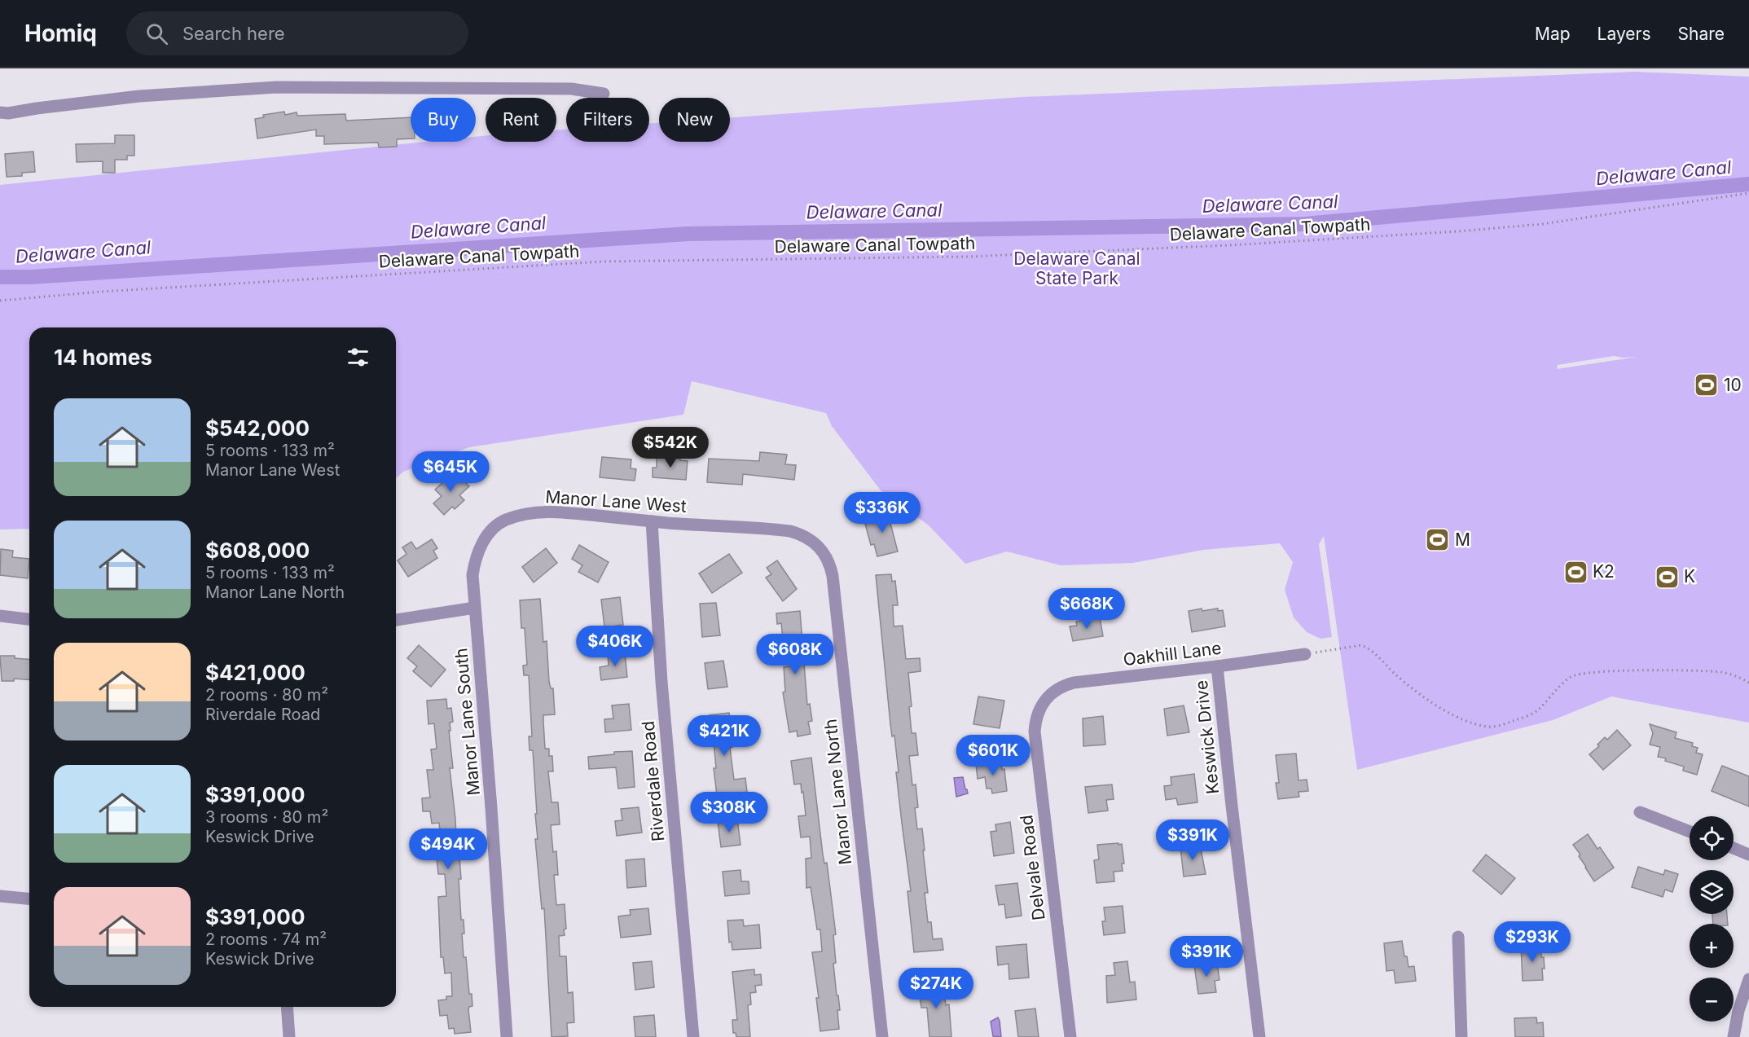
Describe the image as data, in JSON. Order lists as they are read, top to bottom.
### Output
{
  "streets": {
    "street": [
      "Manor Lane West",
      "Oakhill Lane",
      "Manor Lane South",
      "Keswick Drive",
      "Riverdale Road",
      "Manor Lane North",
      "Delvale Road"
    ],
    "path": ["Delaware Canal Towpath"]
  },
  "crossings": [
    ["Manor Lane West", "Manor Lane South"],
    ["Manor Lane West", "Riverdale Road"],
    ["Manor Lane West", "Manor Lane North"],
    ["Oakhill Lane", "Keswick Drive"],
    ["Oakhill Lane", "Delvale Road"]
  ],
  "water": ["Delaware Canal"],
  "parks": ["Delaware Canal State Park"],
  "places": {
    "sports": [
      "10",
      "M",
      "K2",
      "K"
    ]
  },
  "page": {
    "header": "Homiq",
    "search": "Search here",
    "nav": ["Map", "Layers", "Share"],
    "chip": [
      "Buy",
      "Rent",
      "Filters",
      "New"
    ],
    "heading": "14 homes",
    "list": [
      {
        "name": "$542,000",
        "note": "5 rooms · 133 m² · Manor Lane West"
      },
      {
        "name": "$608,000",
        "note": "5 rooms · 133 m² · Manor Lane North"
      },
      {
        "name": "$421,000",
        "note": "2 rooms · 80 m² · Riverdale Road"
      },
      {
        "name": "$391,000",
        "note": "3 rooms · 80 m² · Keswick Drive"
      },
      {
        "name": "$391,000",
        "note": "2 rooms · 74 m² · Keswick Drive"
      }
    ],
    "price": [
      "$542K",
      "$645K",
      "$336K",
      "$668K",
      "$406K",
      "$608K",
      "$421K",
      "$601K",
      "$308K",
      "$391K",
      "$494K",
      "$293K",
      "$391K",
      "$274K"
    ],
    "map_buttons": ["+", "−"]
  }
}
